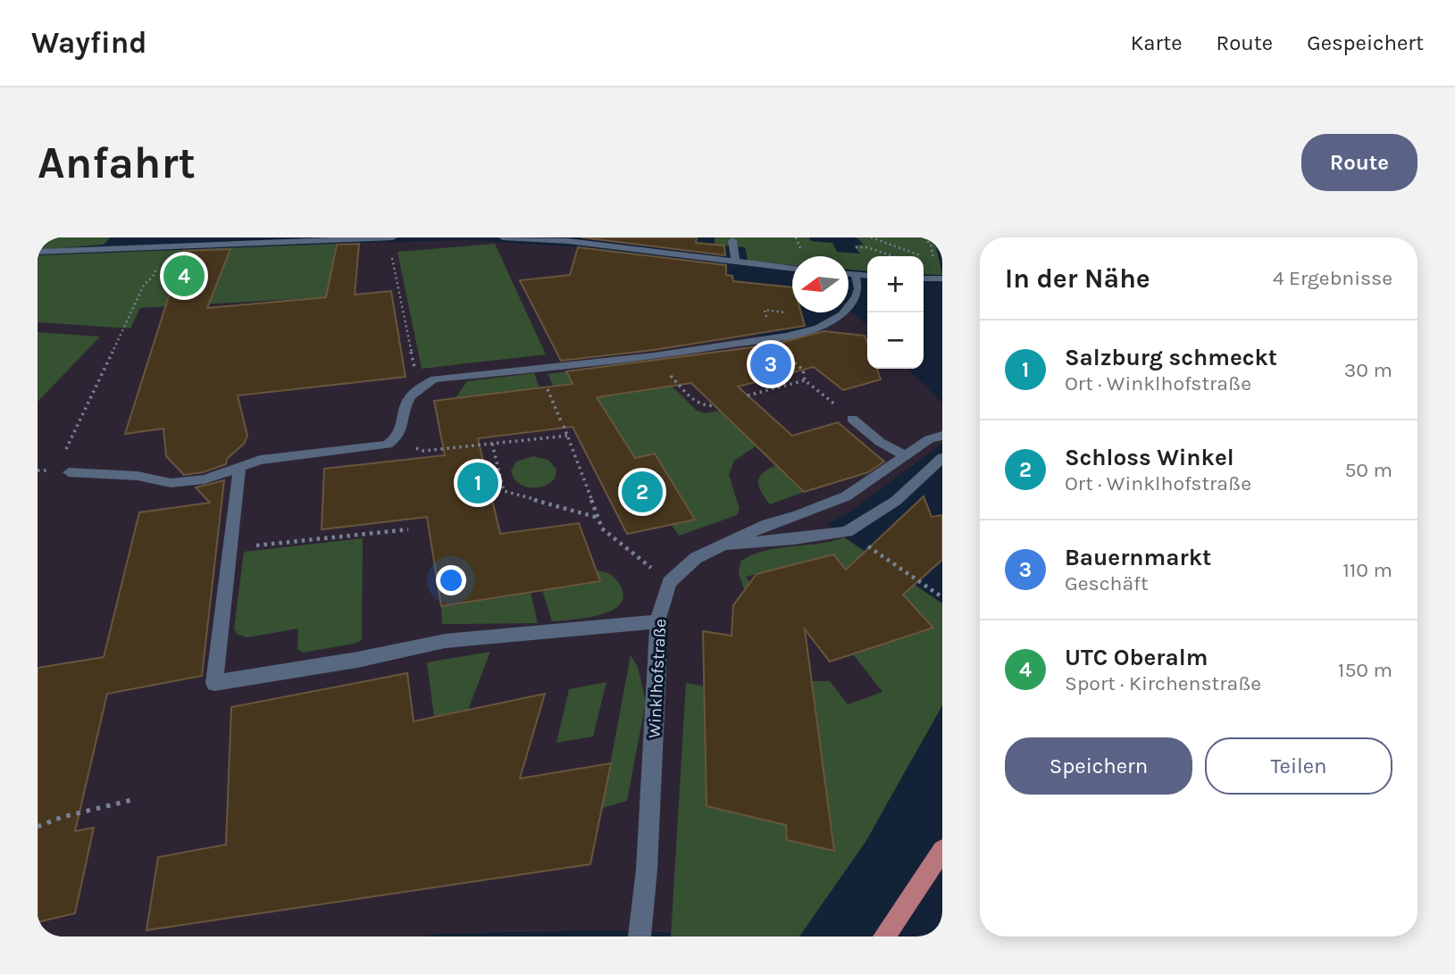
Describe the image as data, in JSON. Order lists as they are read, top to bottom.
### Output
{
  "streets": {
    "street": ["Winklhofstraße"]
  },
  "north": "left",
  "page": {
    "header": "Wayfind",
    "nav": ["Karte", "Route", "Gespeichert"],
    "buttons": [
      "Route",
      ["Speichern", "Teilen"]
    ],
    "title": "Anfahrt",
    "heading": ["In der Nähe", "4 Ergebnisse"],
    "pins": [
      "4",
      "3",
      "1",
      "2"
    ],
    "map_buttons": ["+", "−"],
    "list": [
      {
        "mark": "1",
        "name": "Salzburg schmeckt",
        "note": "Ort · Winklhofstraße",
        "value": "30 m"
      },
      {
        "mark": "2",
        "name": "Schloss Winkel",
        "note": "Ort · Winklhofstraße",
        "value": "50 m"
      },
      {
        "mark": "3",
        "name": "Bauernmarkt",
        "note": "Geschäft",
        "value": "110 m"
      },
      {
        "mark": "4",
        "name": "UTC Oberalm",
        "note": "Sport · Kirchenstraße",
        "value": "150 m"
      }
    ]
  }
}
